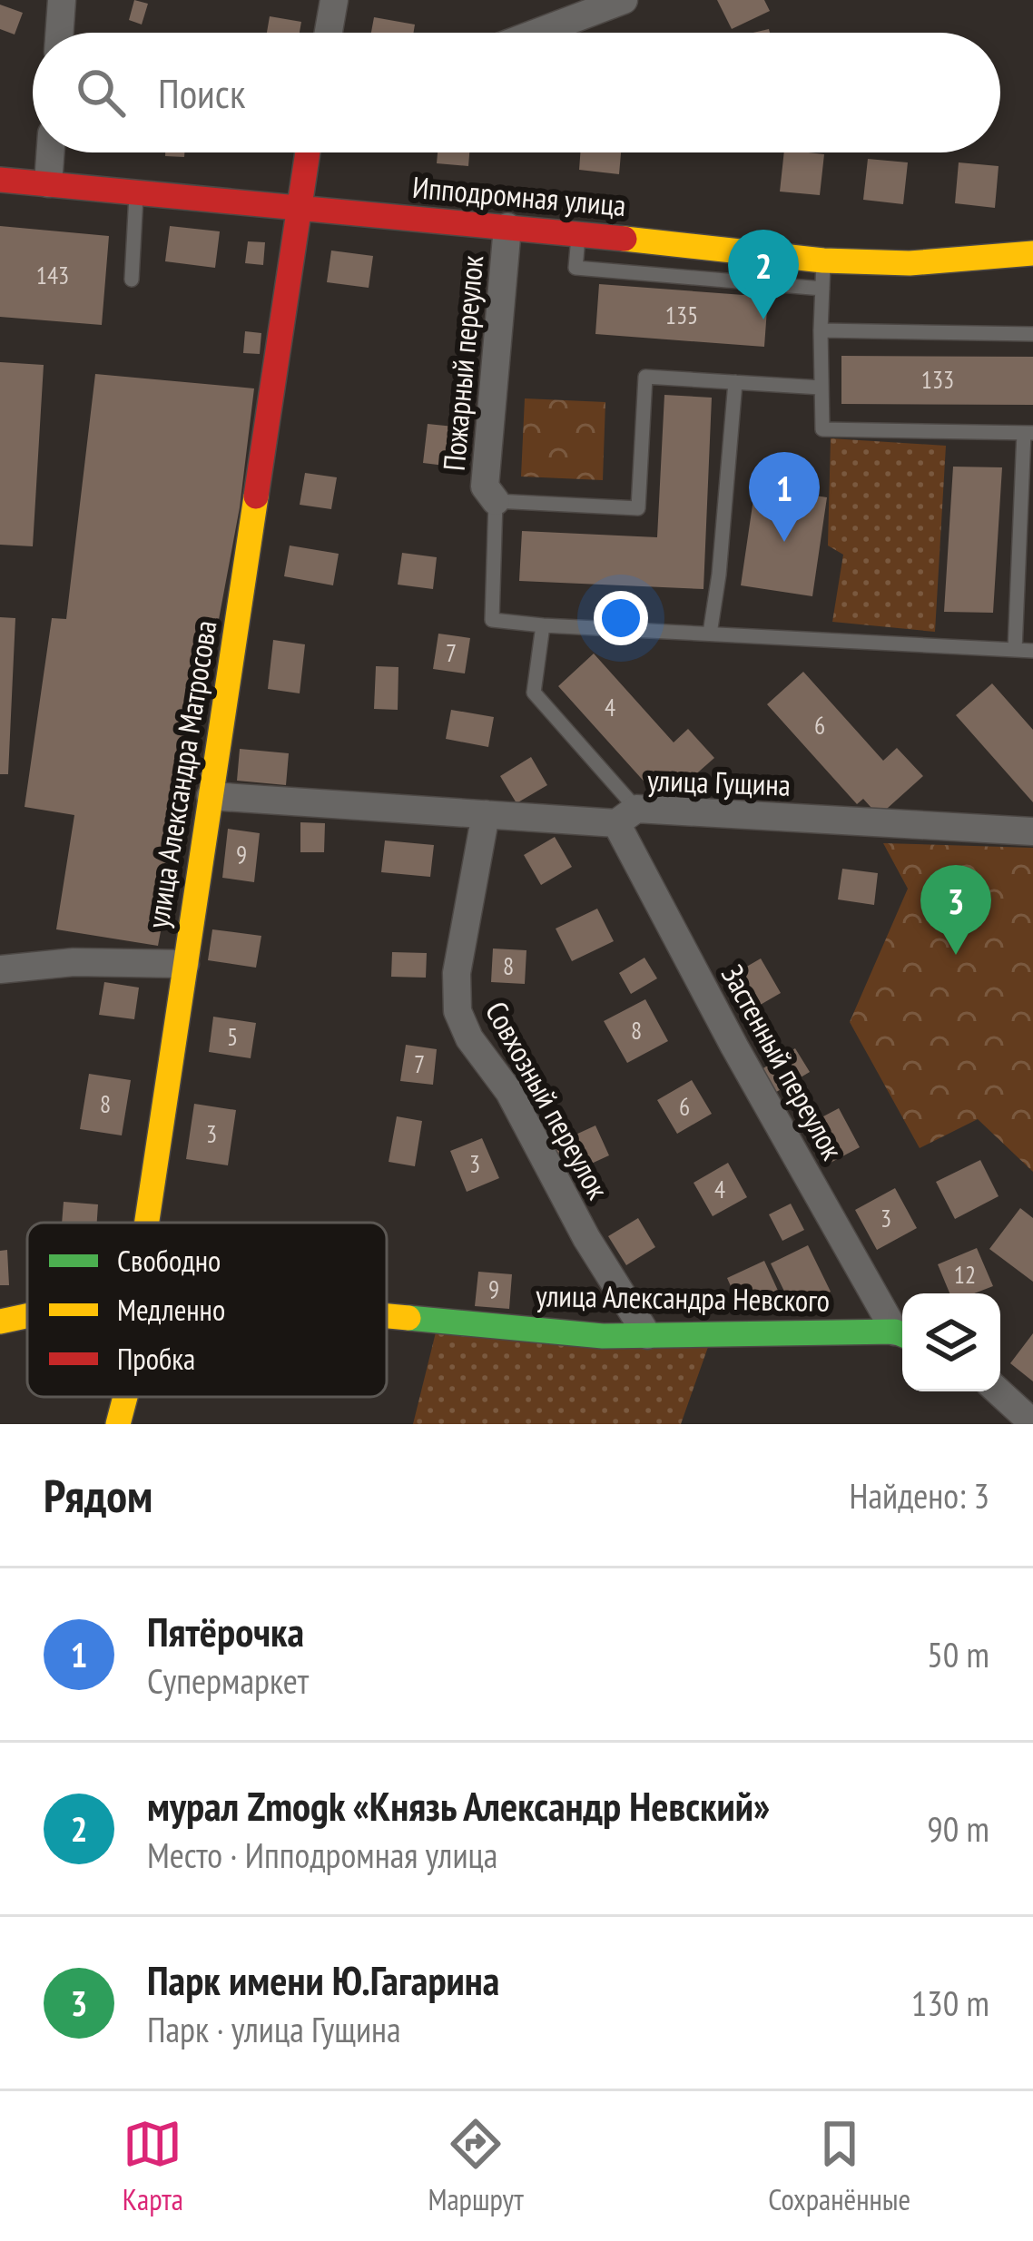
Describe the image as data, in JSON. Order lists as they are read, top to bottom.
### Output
{
  "streets": {
    "street": [
      "Ипподромная улица",
      "Пожарный переулок",
      "улица Александра Матросова",
      "улица Гущина",
      "Застенный переулок",
      "Совхозный переулок",
      "улица Александра Невского"
    ]
  },
  "crossings": [
    ["Ипподромная улица", "Пожарный переулок"],
    ["Ипподромная улица", "улица Александра Матросова"],
    ["улица Александра Матросова", "улица Гущина"],
    ["улица Гущина", "Застенный переулок"],
    ["улица Гущина", "Совхозный переулок"],
    ["Застенный переулок", "улица Александра Невского"],
    ["Совхозный переулок", "улица Александра Невского"]
  ],
  "house_numbers": [
    "143",
    "135",
    "133",
    "7",
    "4",
    "6",
    "9",
    "8",
    "8",
    "5",
    "7",
    "8",
    "6",
    "3",
    "3",
    "4",
    "3",
    "12",
    "9"
  ],
  "legend": ["Свободно", "Медленно", "Пробка"],
  "page": {
    "search": "Поиск",
    "pins": ["2", "1", "3"],
    "heading": ["Рядом", "Найдено: 3"],
    "list": [
      {
        "mark": "1",
        "name": "Пятёрочка",
        "note": "Супермаркет",
        "value": "50 m"
      },
      {
        "mark": "2",
        "name": "мурал Zmogk «Князь Александр Невский»",
        "note": "Место · Ипподромная улица",
        "value": "90 m"
      },
      {
        "mark": "3",
        "name": "Парк имени Ю.Гагарина",
        "note": "Парк · улица Гущина",
        "value": "130 m"
      }
    ],
    "nav": ["Карта", "Маршрут", "Сохранённые"]
  }
}
